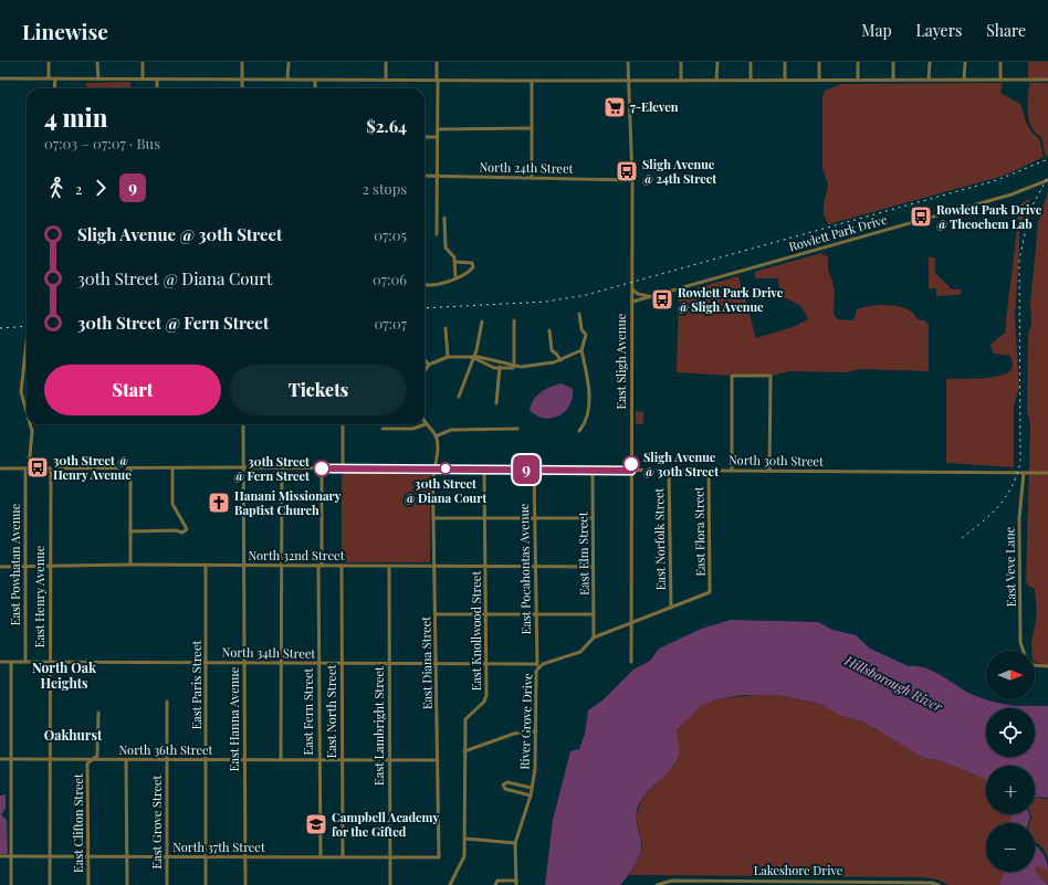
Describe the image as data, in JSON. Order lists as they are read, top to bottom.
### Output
{
  "streets": {
    "street": [
      "North 24th Street",
      "Rowlett Park Drive",
      "East Sligh Avenue",
      "North 30th Street",
      "East Flora Street",
      "East Norfolk Street",
      "East Elm Street",
      "North 32nd Street",
      "East Powhatan Avenue",
      "East Veve Lane",
      "East Pocahontas Avenue",
      "East Henry Avenue",
      "East Knollwood Street",
      "North 34th Street",
      "East Diana Street",
      "East Paris Street",
      "East Fern Street",
      "East North Street",
      "East Hanna Avenue",
      "River Grove Drive",
      "East Lambright Street",
      "North 36th Street",
      "East Grove Street",
      "East Clifton Street",
      "North 37th Street",
      "Lakeshore Drive"
    ]
  },
  "crossings": [
    ["North 24th Street", "East Sligh Avenue"],
    ["Rowlett Park Drive", "East Sligh Avenue"],
    ["East Sligh Avenue", "North 30th Street"],
    ["East Sligh Avenue", "River Grove Drive"],
    ["North 30th Street", "East Flora Street"],
    ["North 30th Street", "East Norfolk Street"],
    ["North 30th Street", "East Elm Street"],
    ["North 30th Street", "East Powhatan Avenue"],
    ["North 30th Street", "East Veve Lane"],
    ["North 30th Street", "East Pocahontas Avenue"],
    ["North 30th Street", "East Henry Avenue"],
    ["North 30th Street", "East Knollwood Street"],
    ["North 30th Street", "East Diana Street"],
    ["North 30th Street", "East Fern Street"],
    ["North 30th Street", "East Hanna Avenue"],
    ["East Flora Street", "River Grove Drive"],
    ["East Norfolk Street", "River Grove Drive"],
    ["East Elm Street", "North 32nd Street"],
    ["East Elm Street", "River Grove Drive"],
    ["North 32nd Street", "East Powhatan Avenue"],
    ["North 32nd Street", "East Pocahontas Avenue"],
    ["North 32nd Street", "East Henry Avenue"],
    ["North 32nd Street", "East Knollwood Street"],
    ["North 32nd Street", "East Diana Street"],
    ["North 32nd Street", "East Paris Street"],
    ["North 32nd Street", "East Fern Street"],
    ["North 32nd Street", "East North Street"],
    ["North 32nd Street", "East Hanna Avenue"],
    ["North 32nd Street", "East Lambright Street"],
    ["East Powhatan Avenue", "North 34th Street"],
    ["East Pocahontas Avenue", "North 34th Street"],
    ["East Pocahontas Avenue", "River Grove Drive"],
    ["East Henry Avenue", "North 34th Street"],
    ["East Henry Avenue", "North 36th Street"],
    ["East Henry Avenue", "North 37th Street"],
    ["East Knollwood Street", "North 34th Street"],
    ["North 34th Street", "East Diana Street"],
    ["North 34th Street", "East Paris Street"],
    ["North 34th Street", "East Fern Street"],
    ["North 34th Street", "East North Street"],
    ["North 34th Street", "East Hanna Avenue"],
    ["North 34th Street", "River Grove Drive"],
    ["North 34th Street", "East Lambright Street"],
    ["East Diana Street", "North 36th Street"],
    ["East Diana Street", "North 37th Street"],
    ["East Paris Street", "North 36th Street"],
    ["East Paris Street", "North 37th Street"],
    ["East Fern Street", "North 36th Street"],
    ["East Fern Street", "North 37th Street"],
    ["East North Street", "North 36th Street"],
    ["East North Street", "North 37th Street"],
    ["East Hanna Avenue", "North 36th Street"],
    ["East Hanna Avenue", "North 37th Street"],
    ["East Lambright Street", "North 36th Street"],
    ["East Lambright Street", "North 37th Street"],
    ["North 36th Street", "East Grove Street"],
    ["North 36th Street", "East Clifton Street"],
    ["East Grove Street", "North 37th Street"],
    ["East Clifton Street", "North 37th Street"]
  ],
  "districts": ["North Oak Heights", "Oakhurst"],
  "water": ["Hillsborough River"],
  "places": {
    "supermarket": ["7-Eleven"],
    "bus stop": [
      "Sligh Avenue @ 24th Street",
      "Rowlett Park Drive @ Theochem Lab",
      "Rowlett Park Drive @ Sligh Avenue",
      "30th Street @ Henry Avenue"
    ],
    "other": ["Sligh Avenue @ 30th Street", "30th Street @ Fern Street", "30th Street @ Diana Court"],
    "church": ["Hanani Missionary Baptist Church"],
    "school or university": ["Campbell Academy for the Gifted"]
  },
  "lines": ["bus line 9"],
  "north": "right",
  "page": {
    "header": "Linewise",
    "nav": ["Map", "Layers", "Share"],
    "on_map": "9",
    "heading": ["4 min", "07:03 – 07:07 · Bus", "$2.64"],
    "legs": ["2", "9", "2 stops"],
    "list": [
      {
        "name": "Sligh Avenue @ 30th Street",
        "value": "07:05"
      },
      {
        "name": "30th Street @ Diana Court",
        "value": "07:06"
      },
      {
        "name": "30th Street @ Fern Street",
        "value": "07:07"
      }
    ],
    "buttons": ["Start", "Tickets"],
    "map_buttons": ["+", "−"]
  }
}
